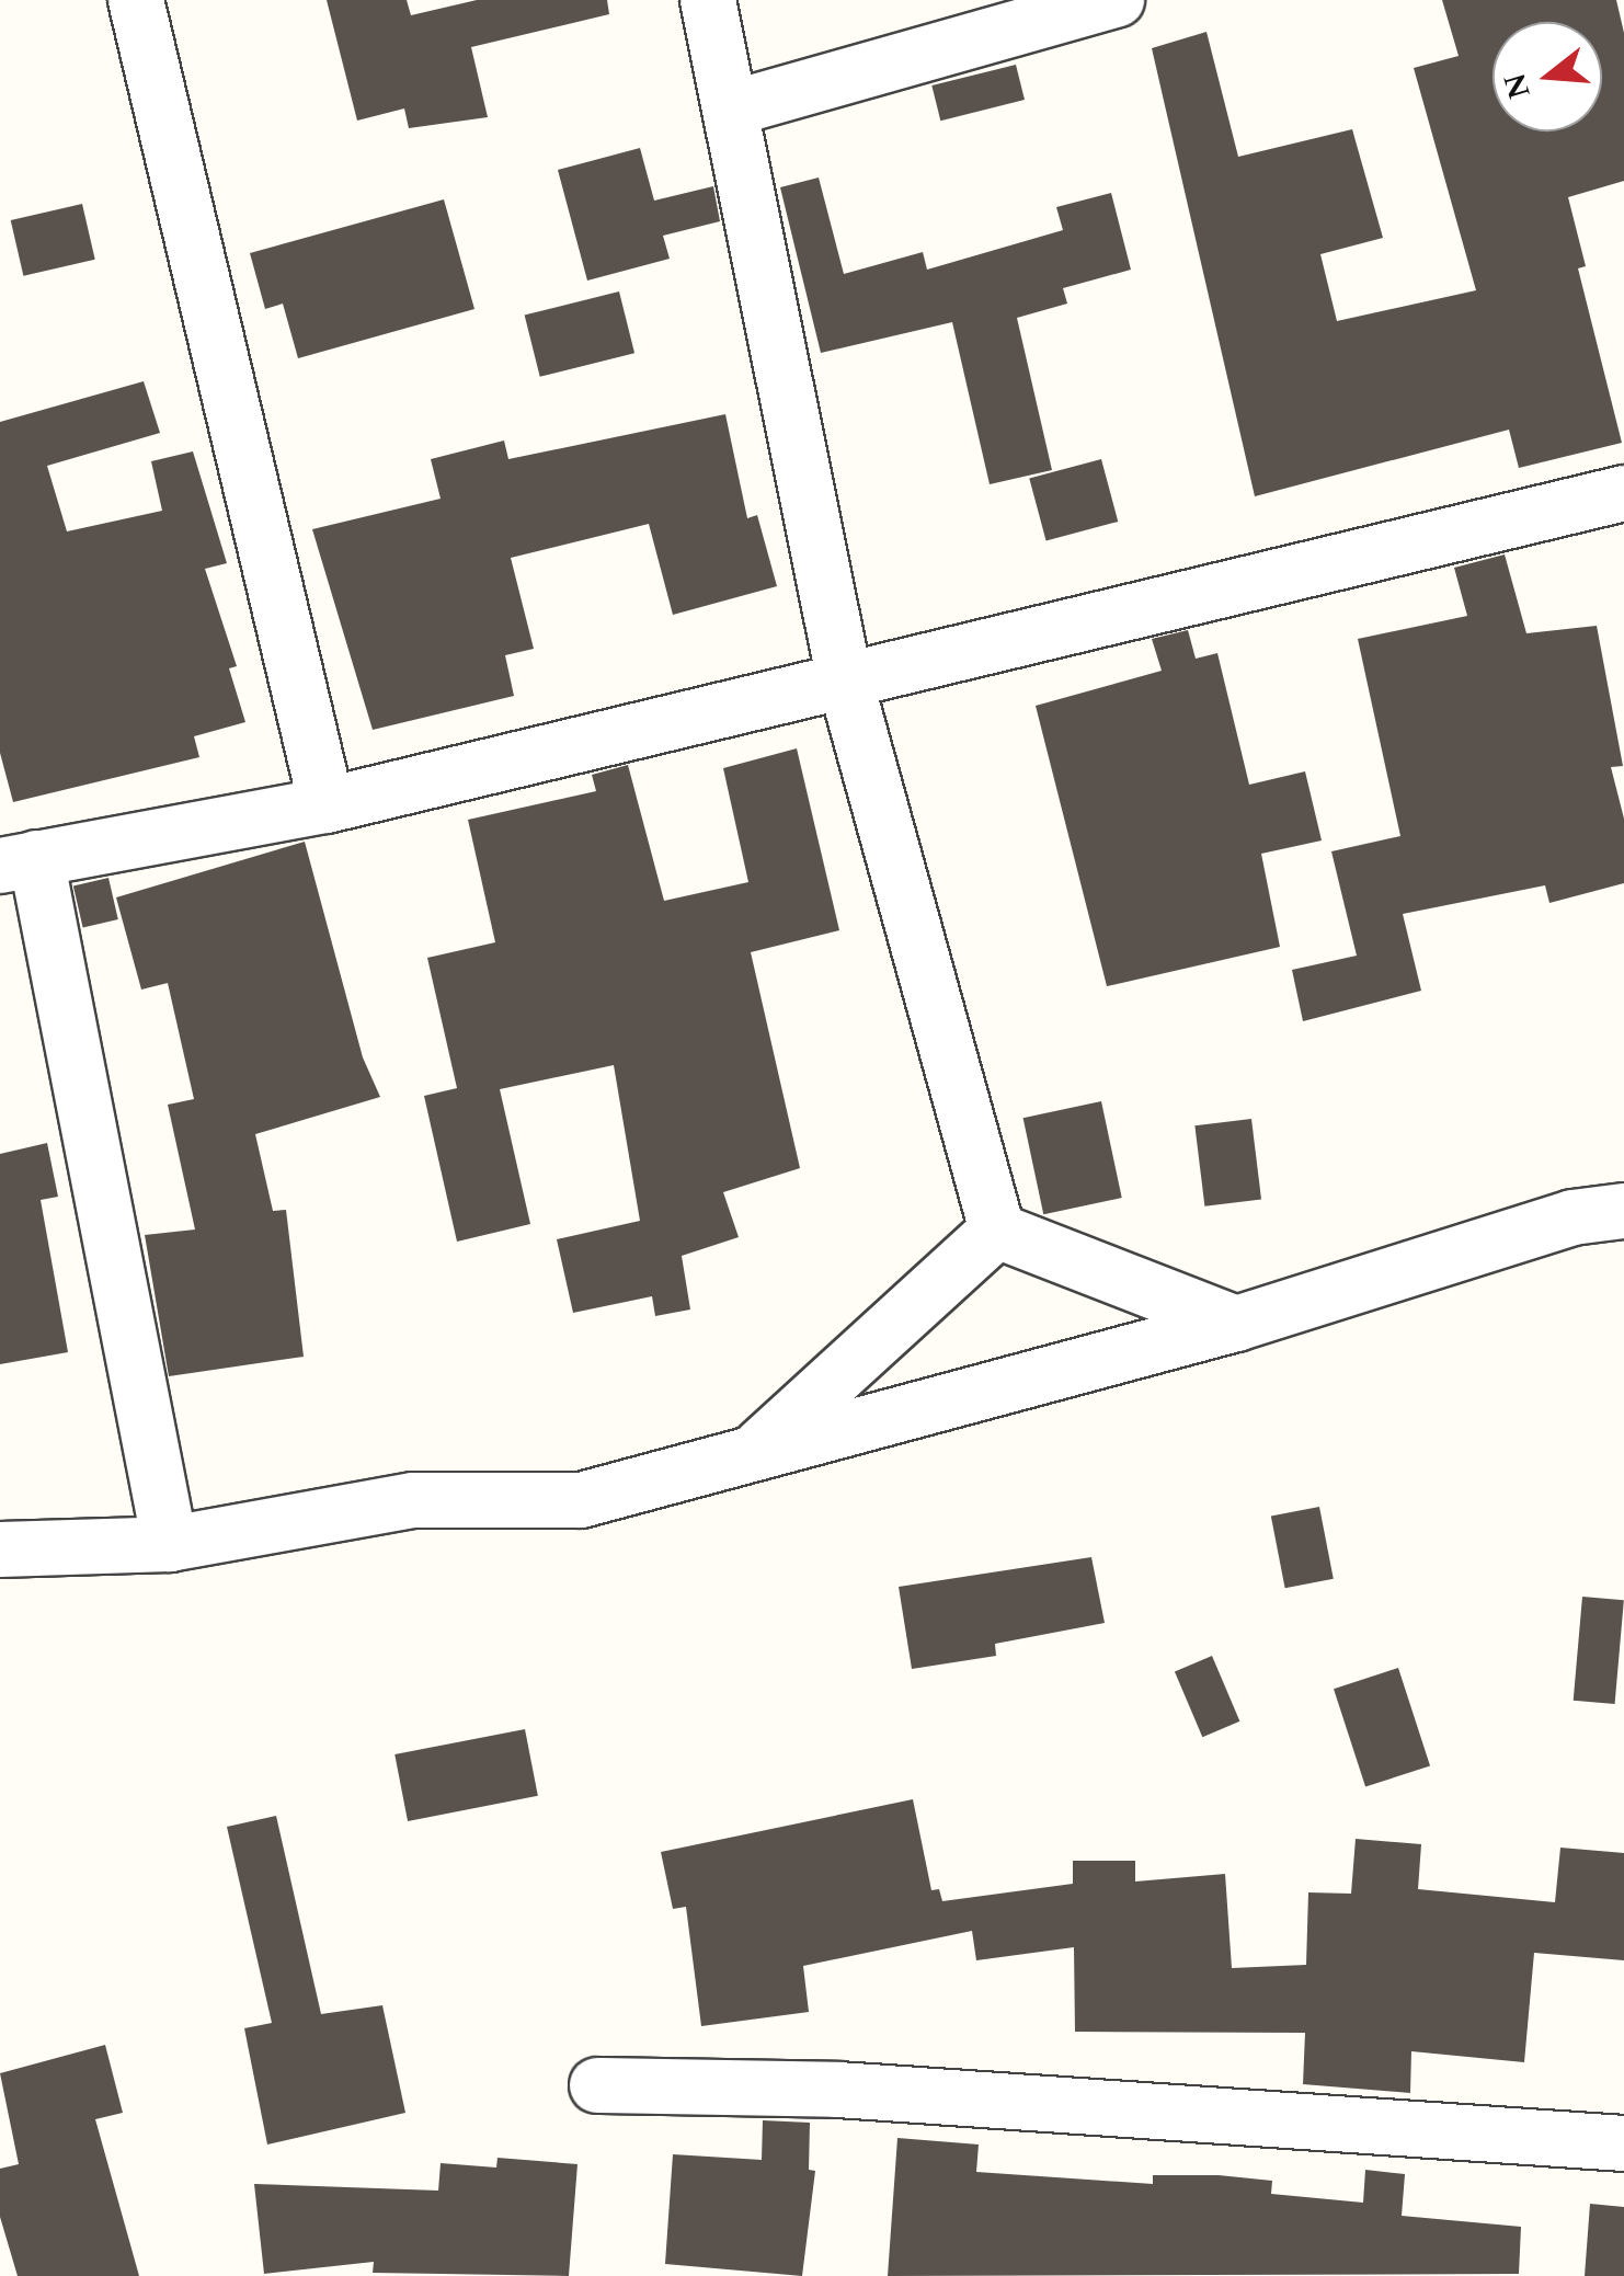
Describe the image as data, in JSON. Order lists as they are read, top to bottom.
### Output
{
  "north": "left"
}
